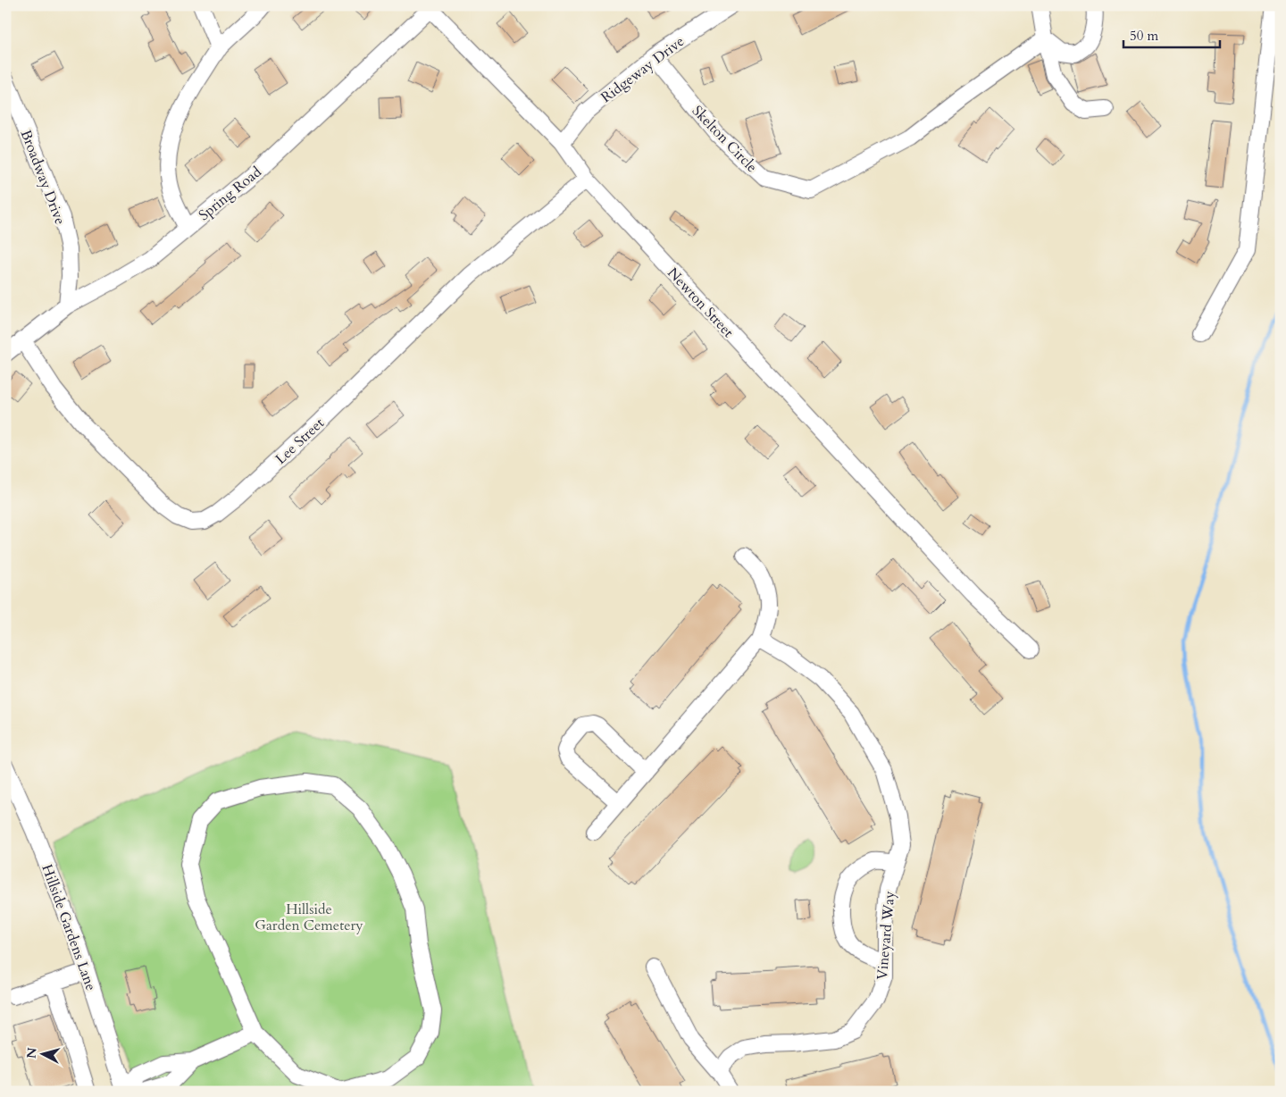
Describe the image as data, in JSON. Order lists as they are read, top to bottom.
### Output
{
  "streets": {
    "street": [
      "Ridgeway Drive",
      "Skelton Circle",
      "Broadway Drive",
      "Spring Road",
      "Newton Street",
      "Lee Street",
      "Hillside Gardens Lane",
      "Vineyard Way"
    ]
  },
  "crossings": [
    ["Ridgeway Drive", "Skelton Circle"],
    ["Ridgeway Drive", "Newton Street"],
    ["Broadway Drive", "Spring Road"],
    ["Spring Road", "Newton Street"],
    ["Spring Road", "Lee Street"],
    ["Newton Street", "Lee Street"]
  ],
  "parks": ["Hillside Garden Cemetery"],
  "scale_bar": "50 m",
  "north": "left"
}
